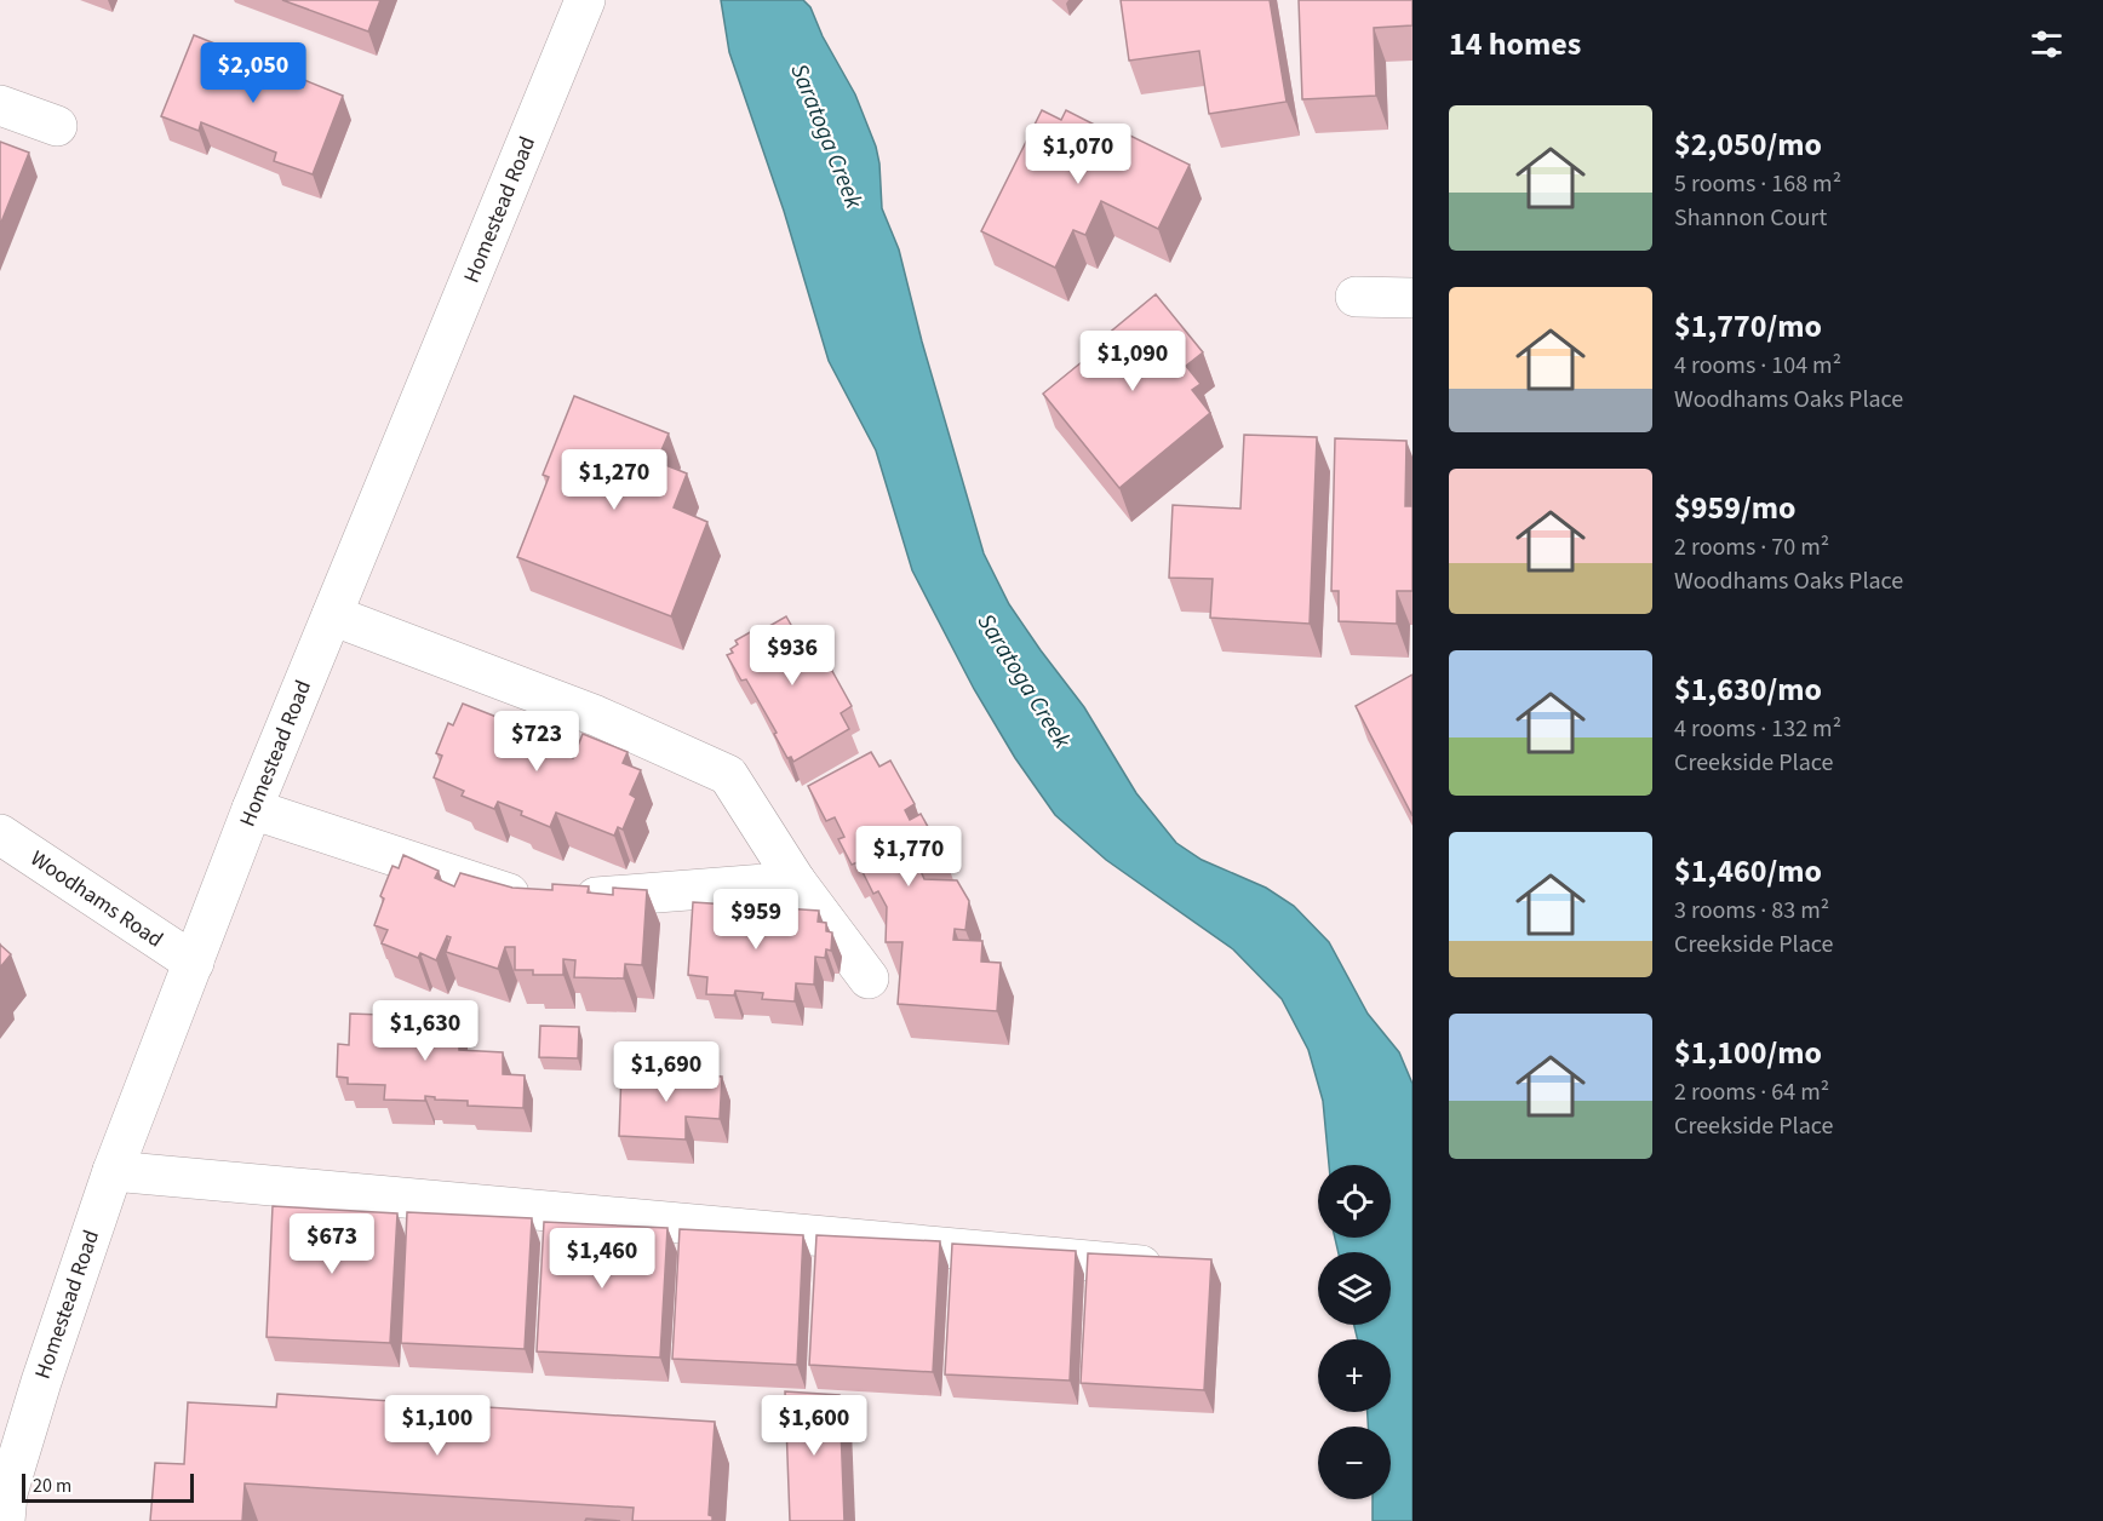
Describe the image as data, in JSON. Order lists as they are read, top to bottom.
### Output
{
  "streets": {
    "street": ["Homestead Road", "Woodhams Road"]
  },
  "crossings": [
    ["Homestead Road", "Woodhams Road"]
  ],
  "water": ["Saratoga Creek"],
  "scale_bar": "20 m",
  "page": {
    "heading": "14 homes",
    "price": [
      "$2,050",
      "$1,070",
      "$1,090",
      "$1,270",
      "$936",
      "$723",
      "$1,770",
      "$959",
      "$1,630",
      "$1,690",
      "$673",
      "$1,460",
      "$1,100",
      "$1,600"
    ],
    "list": [
      {
        "name": "$2,050/mo",
        "note": "5 rooms · 168 m² · Shannon Court"
      },
      {
        "name": "$1,770/mo",
        "note": "4 rooms · 104 m² · Woodhams Oaks Place"
      },
      {
        "name": "$959/mo",
        "note": "2 rooms · 70 m² · Woodhams Oaks Place"
      },
      {
        "name": "$1,630/mo",
        "note": "4 rooms · 132 m² · Creekside Place"
      },
      {
        "name": "$1,460/mo",
        "note": "3 rooms · 83 m² · Creekside Place"
      },
      {
        "name": "$1,100/mo",
        "note": "2 rooms · 64 m² · Creekside Place"
      }
    ],
    "map_buttons": ["+", "−"],
    "scale": "20 m"
  }
}
